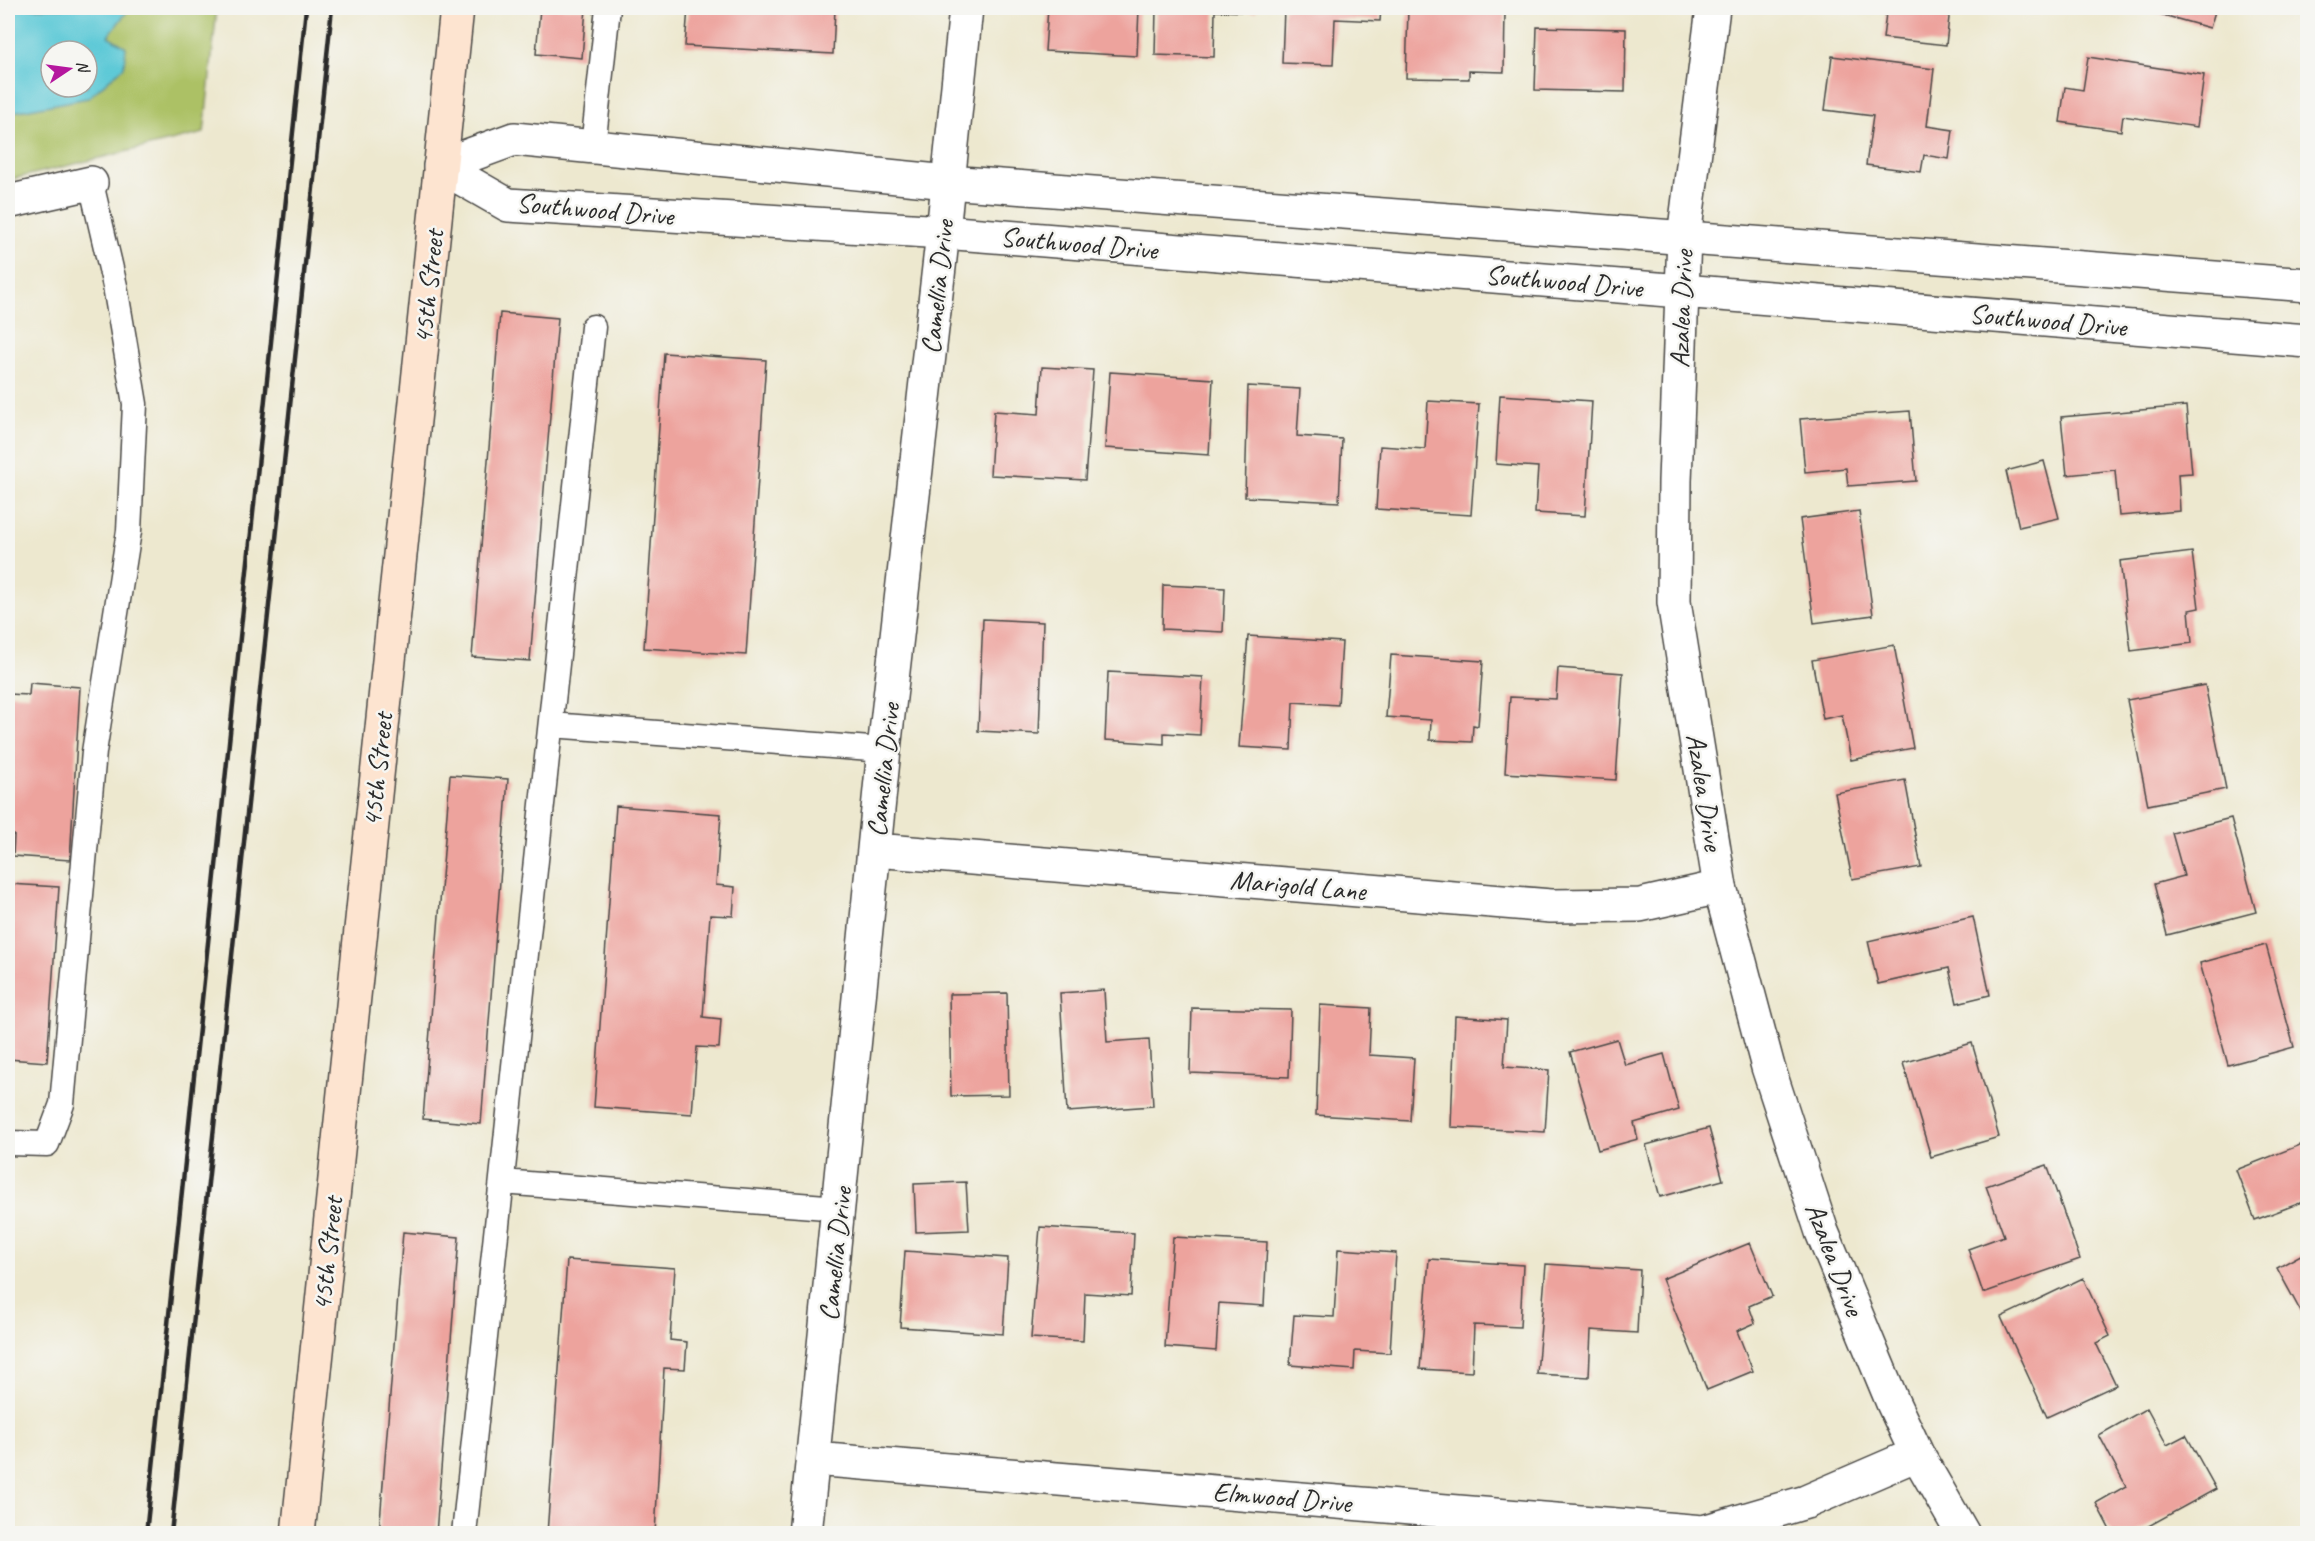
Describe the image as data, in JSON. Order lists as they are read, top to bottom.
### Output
{
  "streets": {
    "main road": ["45th Street"],
    "street": [
      "Southwood Drive",
      "Camellia Drive",
      "Azalea Drive",
      "Marigold Lane",
      "Elmwood Drive"
    ]
  },
  "crossings": [
    ["Southwood Drive", "45th Street"],
    ["Southwood Drive", "Camellia Drive"],
    ["Southwood Drive", "Azalea Drive"],
    ["Camellia Drive", "Marigold Lane"],
    ["Camellia Drive", "Elmwood Drive"],
    ["Azalea Drive", "Marigold Lane"],
    ["Azalea Drive", "Elmwood Drive"]
  ],
  "north": "right"
}
